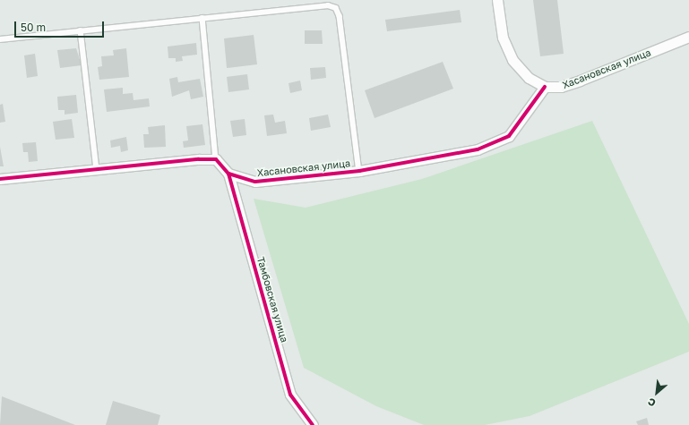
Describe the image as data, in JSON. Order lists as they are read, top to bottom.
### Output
{
  "streets": {
    "street": ["Хасановская улица", "Тамбовская улица"]
  },
  "crossings": [
    ["Хасановская улица", "Тамбовская улица"]
  ],
  "scale_bar": "50 m",
  "north": "bottom left"
}
